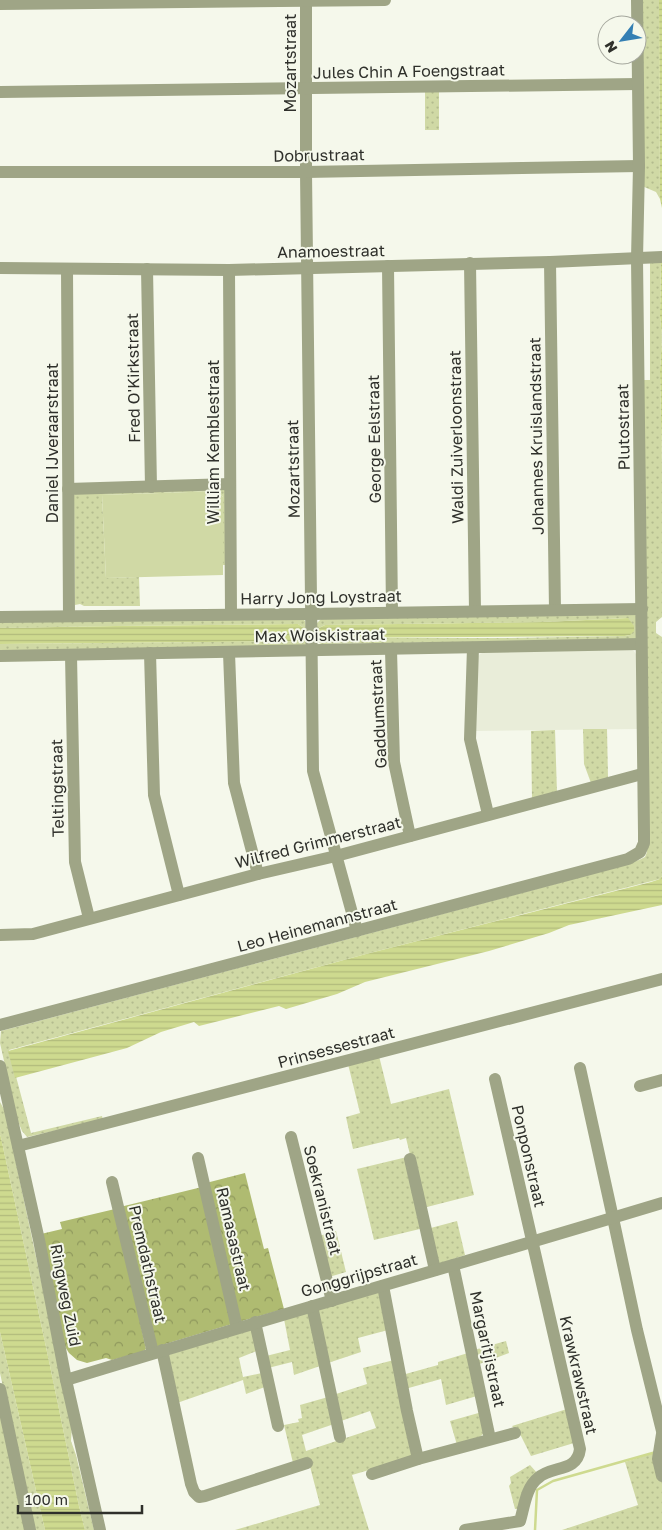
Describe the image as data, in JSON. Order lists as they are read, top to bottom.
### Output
{
  "streets": {
    "street": [
      "Mozartstraat",
      "Jules Chin A Foengstraat",
      "Dobrustraat",
      "Anamoestraat",
      "Fred O'Kirkstraat",
      "Plutostraat",
      "Johannes Kruislandstraat",
      "Waldi Zuiverloonstraat",
      "George Eelstraat",
      "William Kemblestraat",
      "Daniel IJveraarstraat",
      "Harry Jong Loystraat",
      "Max Woiskistraat",
      "Gaddumstraat",
      "Teltingstraat",
      "Wilfred Grimmerstraat",
      "Leo Heinemannstraat",
      "Prinsessestraat",
      "Ponponstraat",
      "Soekranistraat",
      "Ramasastraat",
      "Premdathstraat",
      "Gonggrijpstraat",
      "Ringweg Zuid",
      "Margaritjistraat",
      "Krawkrawstraat"
    ]
  },
  "crossings": [
    ["Mozartstraat", "Jules Chin A Foengstraat"],
    ["Mozartstraat", "Dobrustraat"],
    ["Mozartstraat", "Anamoestraat"],
    ["Mozartstraat", "Harry Jong Loystraat"],
    ["Mozartstraat", "Max Woiskistraat"],
    ["Mozartstraat", "Wilfred Grimmerstraat"],
    ["Mozartstraat", "Leo Heinemannstraat"],
    ["Jules Chin A Foengstraat", "Plutostraat"],
    ["Dobrustraat", "Plutostraat"],
    ["Anamoestraat", "Fred O'Kirkstraat"],
    ["Anamoestraat", "Plutostraat"],
    ["Anamoestraat", "Johannes Kruislandstraat"],
    ["Anamoestraat", "Waldi Zuiverloonstraat"],
    ["Anamoestraat", "George Eelstraat"],
    ["Anamoestraat", "William Kemblestraat"],
    ["Anamoestraat", "Daniel IJveraarstraat"],
    ["Plutostraat", "Harry Jong Loystraat"],
    ["Plutostraat", "Max Woiskistraat"],
    ["Plutostraat", "Wilfred Grimmerstraat"],
    ["Plutostraat", "Leo Heinemannstraat"],
    ["Johannes Kruislandstraat", "Harry Jong Loystraat"],
    ["Waldi Zuiverloonstraat", "Harry Jong Loystraat"],
    ["George Eelstraat", "Harry Jong Loystraat"],
    ["William Kemblestraat", "Harry Jong Loystraat"],
    ["Daniel IJveraarstraat", "Harry Jong Loystraat"],
    ["Max Woiskistraat", "Gaddumstraat"],
    ["Max Woiskistraat", "Teltingstraat"],
    ["Gaddumstraat", "Wilfred Grimmerstraat"],
    ["Teltingstraat", "Wilfred Grimmerstraat"],
    ["Prinsessestraat", "Ringweg Zuid"],
    ["Ponponstraat", "Gonggrijpstraat"],
    ["Ponponstraat", "Krawkrawstraat"],
    ["Soekranistraat", "Gonggrijpstraat"],
    ["Ramasastraat", "Gonggrijpstraat"],
    ["Premdathstraat", "Gonggrijpstraat"],
    ["Gonggrijpstraat", "Ringweg Zuid"],
    ["Gonggrijpstraat", "Margaritjistraat"],
    ["Gonggrijpstraat", "Krawkrawstraat"]
  ],
  "scale_bar": "100 m",
  "north": "bottom left"
}
